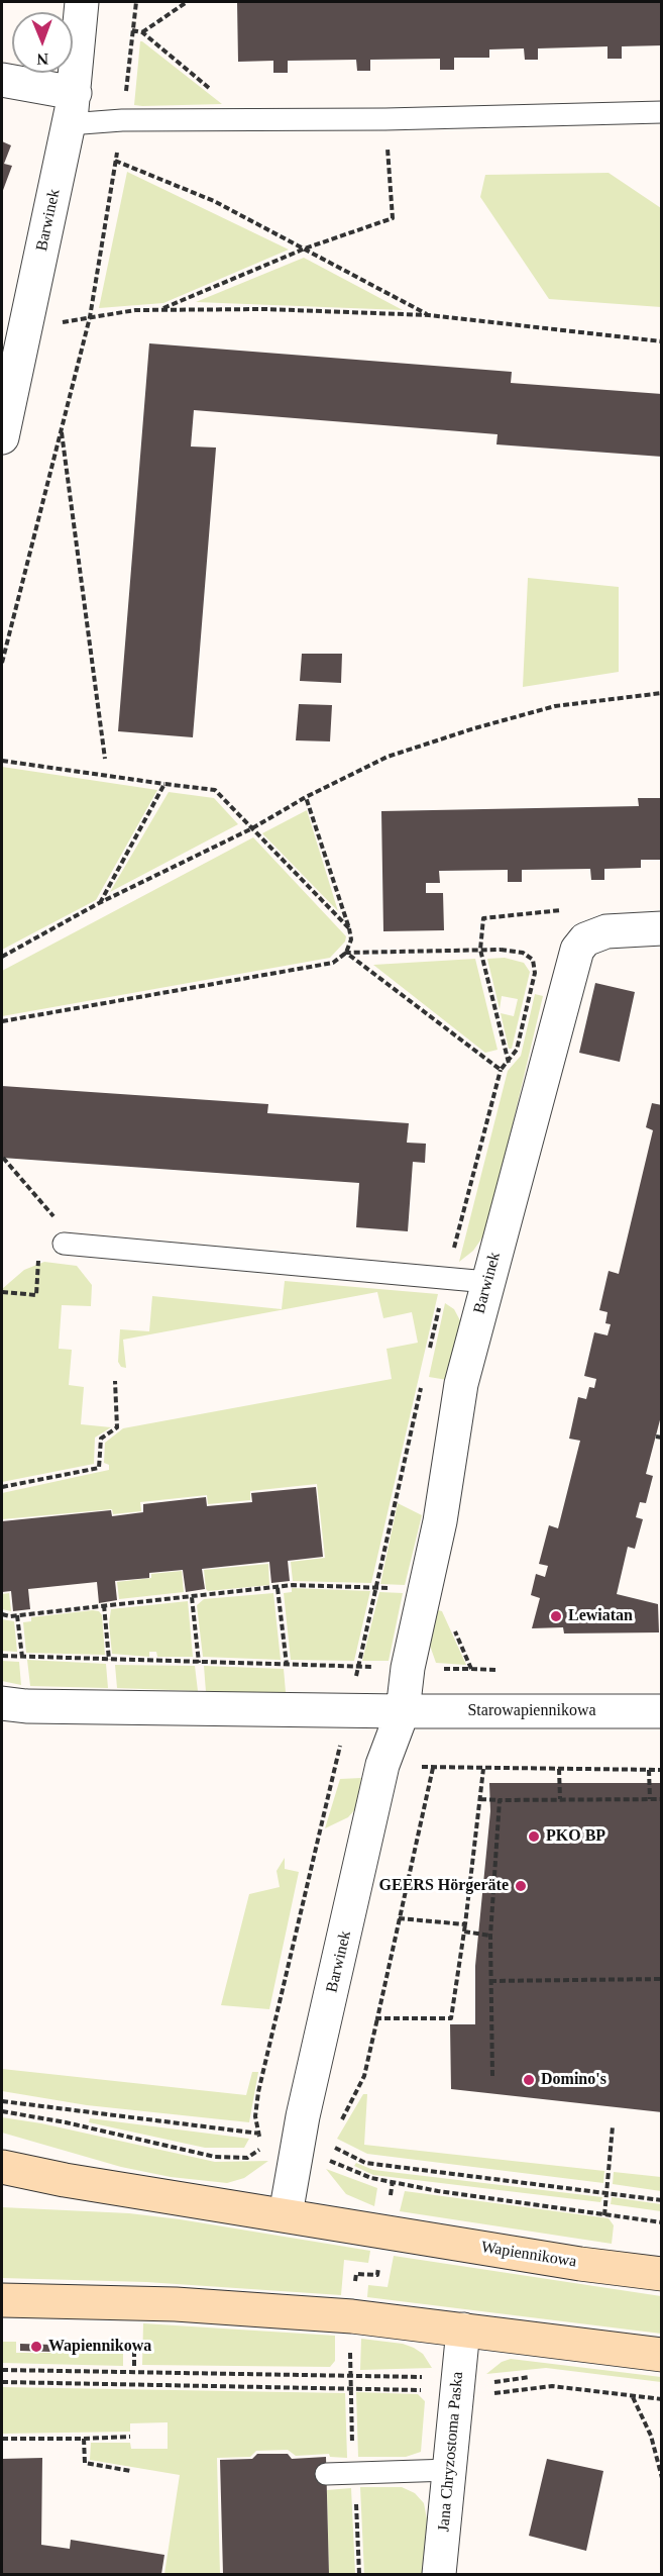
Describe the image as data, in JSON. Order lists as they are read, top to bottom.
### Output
{
  "streets": {
    "main road": ["Wapiennikowa"],
    "street": ["Barwinek", "Starowapiennikowa", "Jana Chryzostoma Paska"]
  },
  "crossings": [
    ["Barwinek", "Starowapiennikowa"],
    ["Barwinek", "Wapiennikowa"]
  ],
  "places": [
    "Lewiatan",
    "PKO BP",
    "GEERS Hörgeräte",
    "Domino's",
    "Wapiennikowa"
  ],
  "north": "bottom"
}
